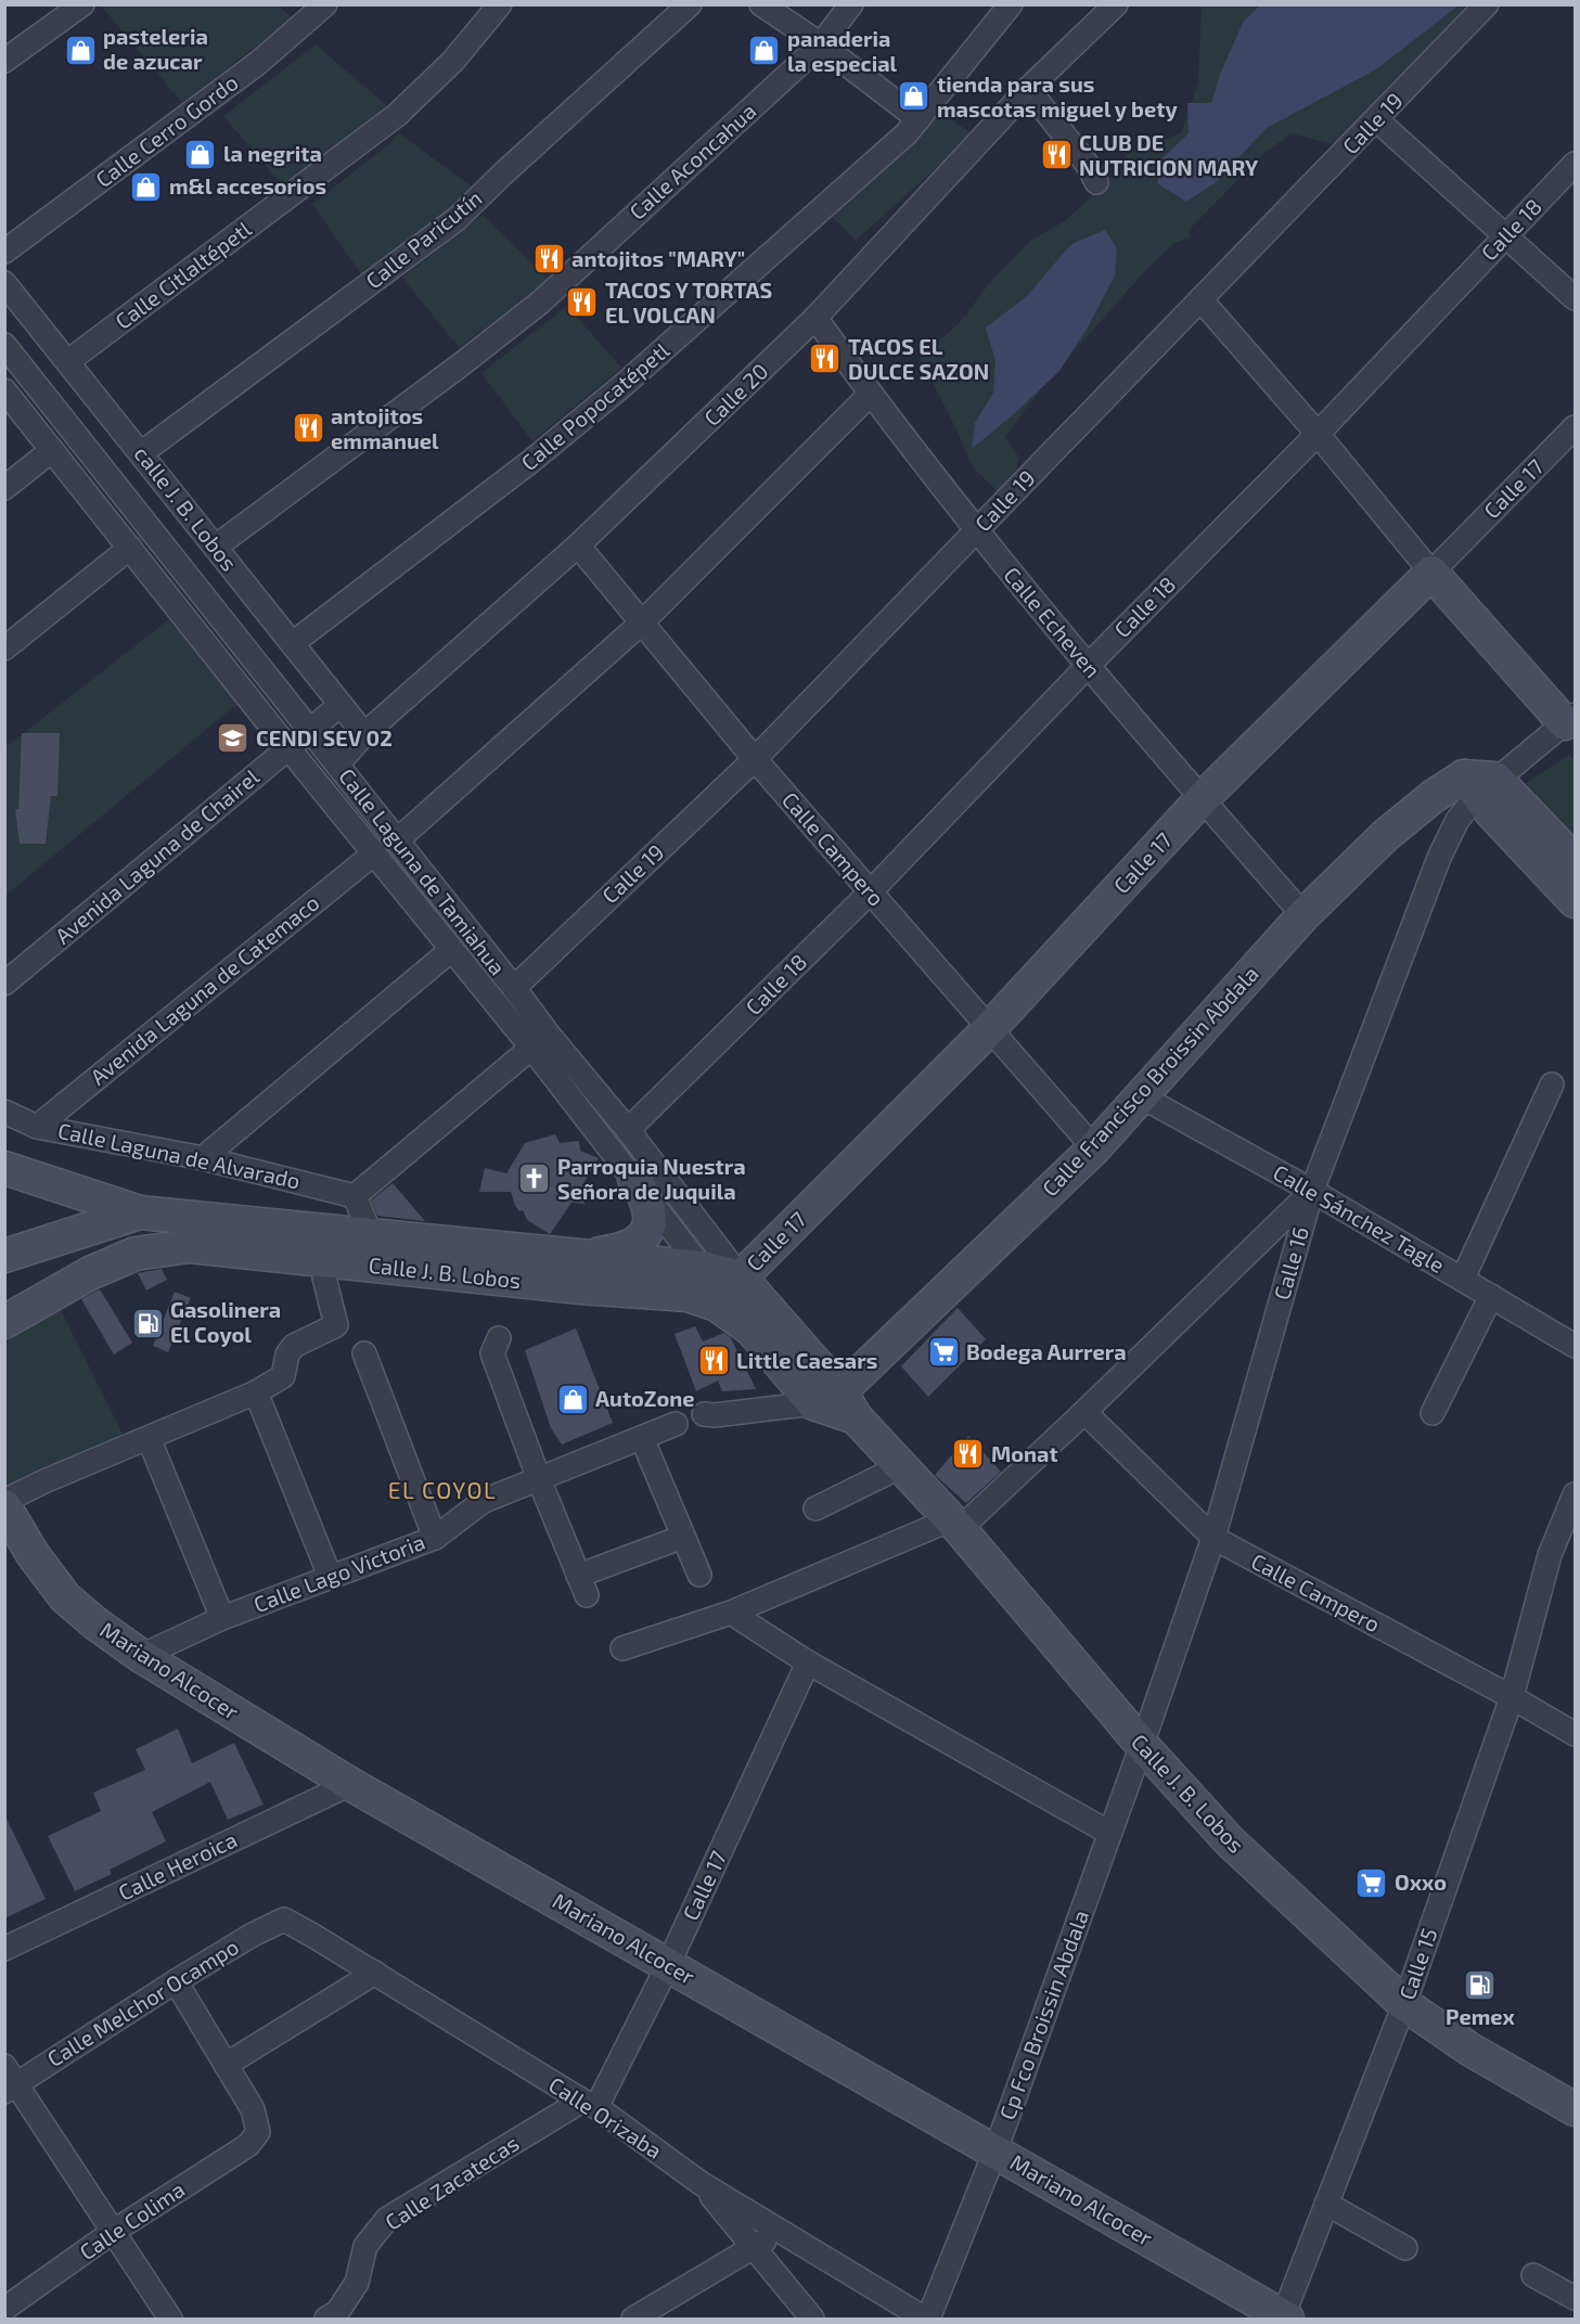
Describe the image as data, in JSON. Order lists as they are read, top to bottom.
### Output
{
  "streets": {
    "main road": [
      "Calle 17",
      "Calle Francisco Broissin Abdala",
      "Calle J. B. Lobos",
      "Mariano Alcocer"
    ],
    "street": [
      "Calle 19",
      "Calle Cerro Gordo",
      "Calle Aconcahua",
      "Calle 18",
      "Calle Paricutín",
      "Calle Citlaltépetl",
      "Calle 20",
      "Calle Popocatépetl",
      "calle J. B. Lobos",
      "Calle Echeven",
      "Calle Campero",
      "Avenida Laguna de Chairel",
      "Calle Laguna de Tamiahua",
      "Avenida Laguna de Catemaco",
      "Calle Laguna de Alvarado",
      "Calle Sánchez Tagle",
      "Calle 16",
      "Calle Lago Victoria",
      "Calle Heroica",
      "Calle 15",
      "Calle Melchor Ocampo",
      "Cp Fco Broissin Abdala",
      "Calle Orizaba",
      "Calle Zacatecas",
      "Calle Colima"
    ]
  },
  "crossings": [
    ["Calle 19", "Calle Echeven"],
    ["Calle 19", "Calle Campero"],
    ["Calle 19", "Calle Laguna de Tamiahua"],
    ["Calle Aconcahua", "calle J. B. Lobos"],
    ["Calle 18", "Calle Echeven"],
    ["Calle 18", "Calle Campero"],
    ["Calle 18", "Calle Laguna de Tamiahua"],
    ["Calle Paricutín", "calle J. B. Lobos"],
    ["Calle Citlaltépetl", "calle J. B. Lobos"],
    ["Calle 20", "calle J. B. Lobos"],
    ["Calle 20", "Calle Echeven"],
    ["Calle 20", "Calle Campero"],
    ["Calle 20", "Calle Laguna de Tamiahua"],
    ["Calle Popocatépetl", "calle J. B. Lobos"],
    ["Calle 17", "Calle Echeven"],
    ["Calle 17", "Calle Campero"],
    ["Calle 17", "Calle Laguna de Tamiahua"],
    ["Calle 17", "Calle J. B. Lobos"],
    ["Calle 17", "Mariano Alcocer"],
    ["Calle 17", "Calle Orizaba"],
    ["Calle 17", "Calle Zacatecas"],
    ["calle J. B. Lobos", "Avenida Laguna de Chairel"],
    ["Calle Echeven", "Calle Francisco Broissin Abdala"],
    ["Calle Campero", "Calle Francisco Broissin Abdala"],
    ["Calle Campero", "Calle 16"],
    ["Calle Campero", "Calle 15"],
    ["Avenida Laguna de Chairel", "Calle Laguna de Tamiahua"],
    ["Calle Laguna de Tamiahua", "Avenida Laguna de Catemaco"],
    ["Calle Laguna de Tamiahua", "Calle J. B. Lobos"],
    ["Avenida Laguna de Catemaco", "Calle Laguna de Alvarado"],
    ["Calle Francisco Broissin Abdala", "Calle Sánchez Tagle"],
    ["Calle Francisco Broissin Abdala", "Calle 16"],
    ["Calle Francisco Broissin Abdala", "Calle J. B. Lobos"],
    ["Calle Sánchez Tagle", "Calle 16"],
    ["Calle 16", "Calle J. B. Lobos"],
    ["Calle 16", "Cp Fco Broissin Abdala"],
    ["Calle J. B. Lobos", "Calle 15"],
    ["Calle J. B. Lobos", "Cp Fco Broissin Abdala"],
    ["Calle Lago Victoria", "Mariano Alcocer"],
    ["Mariano Alcocer", "Calle Heroica"],
    ["Mariano Alcocer", "Calle 15"],
    ["Mariano Alcocer", "Cp Fco Broissin Abdala"],
    ["Calle Melchor Ocampo", "Calle Orizaba"],
    ["Cp Fco Broissin Abdala", "Calle Orizaba"],
    ["Calle Orizaba", "Calle Zacatecas"]
  ],
  "districts": ["EL COYOL"],
  "places": {
    "shop": [
      "pasteleria de azucar",
      "panaderia la especial",
      "tienda para sus mascotas miguel y bety",
      "la negrita",
      "m&l accesorios",
      "AutoZone"
    ],
    "restaurant": [
      "CLUB DE NUTRICION MARY",
      "antojitos \"MARY\"",
      "TACOS Y TORTAS EL VOLCAN",
      "TACOS EL DULCE SAZON",
      "antojitos emmanuel",
      "Little Caesars",
      "Monat"
    ],
    "school or university": ["CENDI SEV 02"],
    "church": ["Parroquia Nuestra Señora de Juquila"],
    "fuel station": ["Gasolinera El Coyol", "Pemex"],
    "supermarket": ["Bodega Aurrera", "Oxxo"]
  }
}
